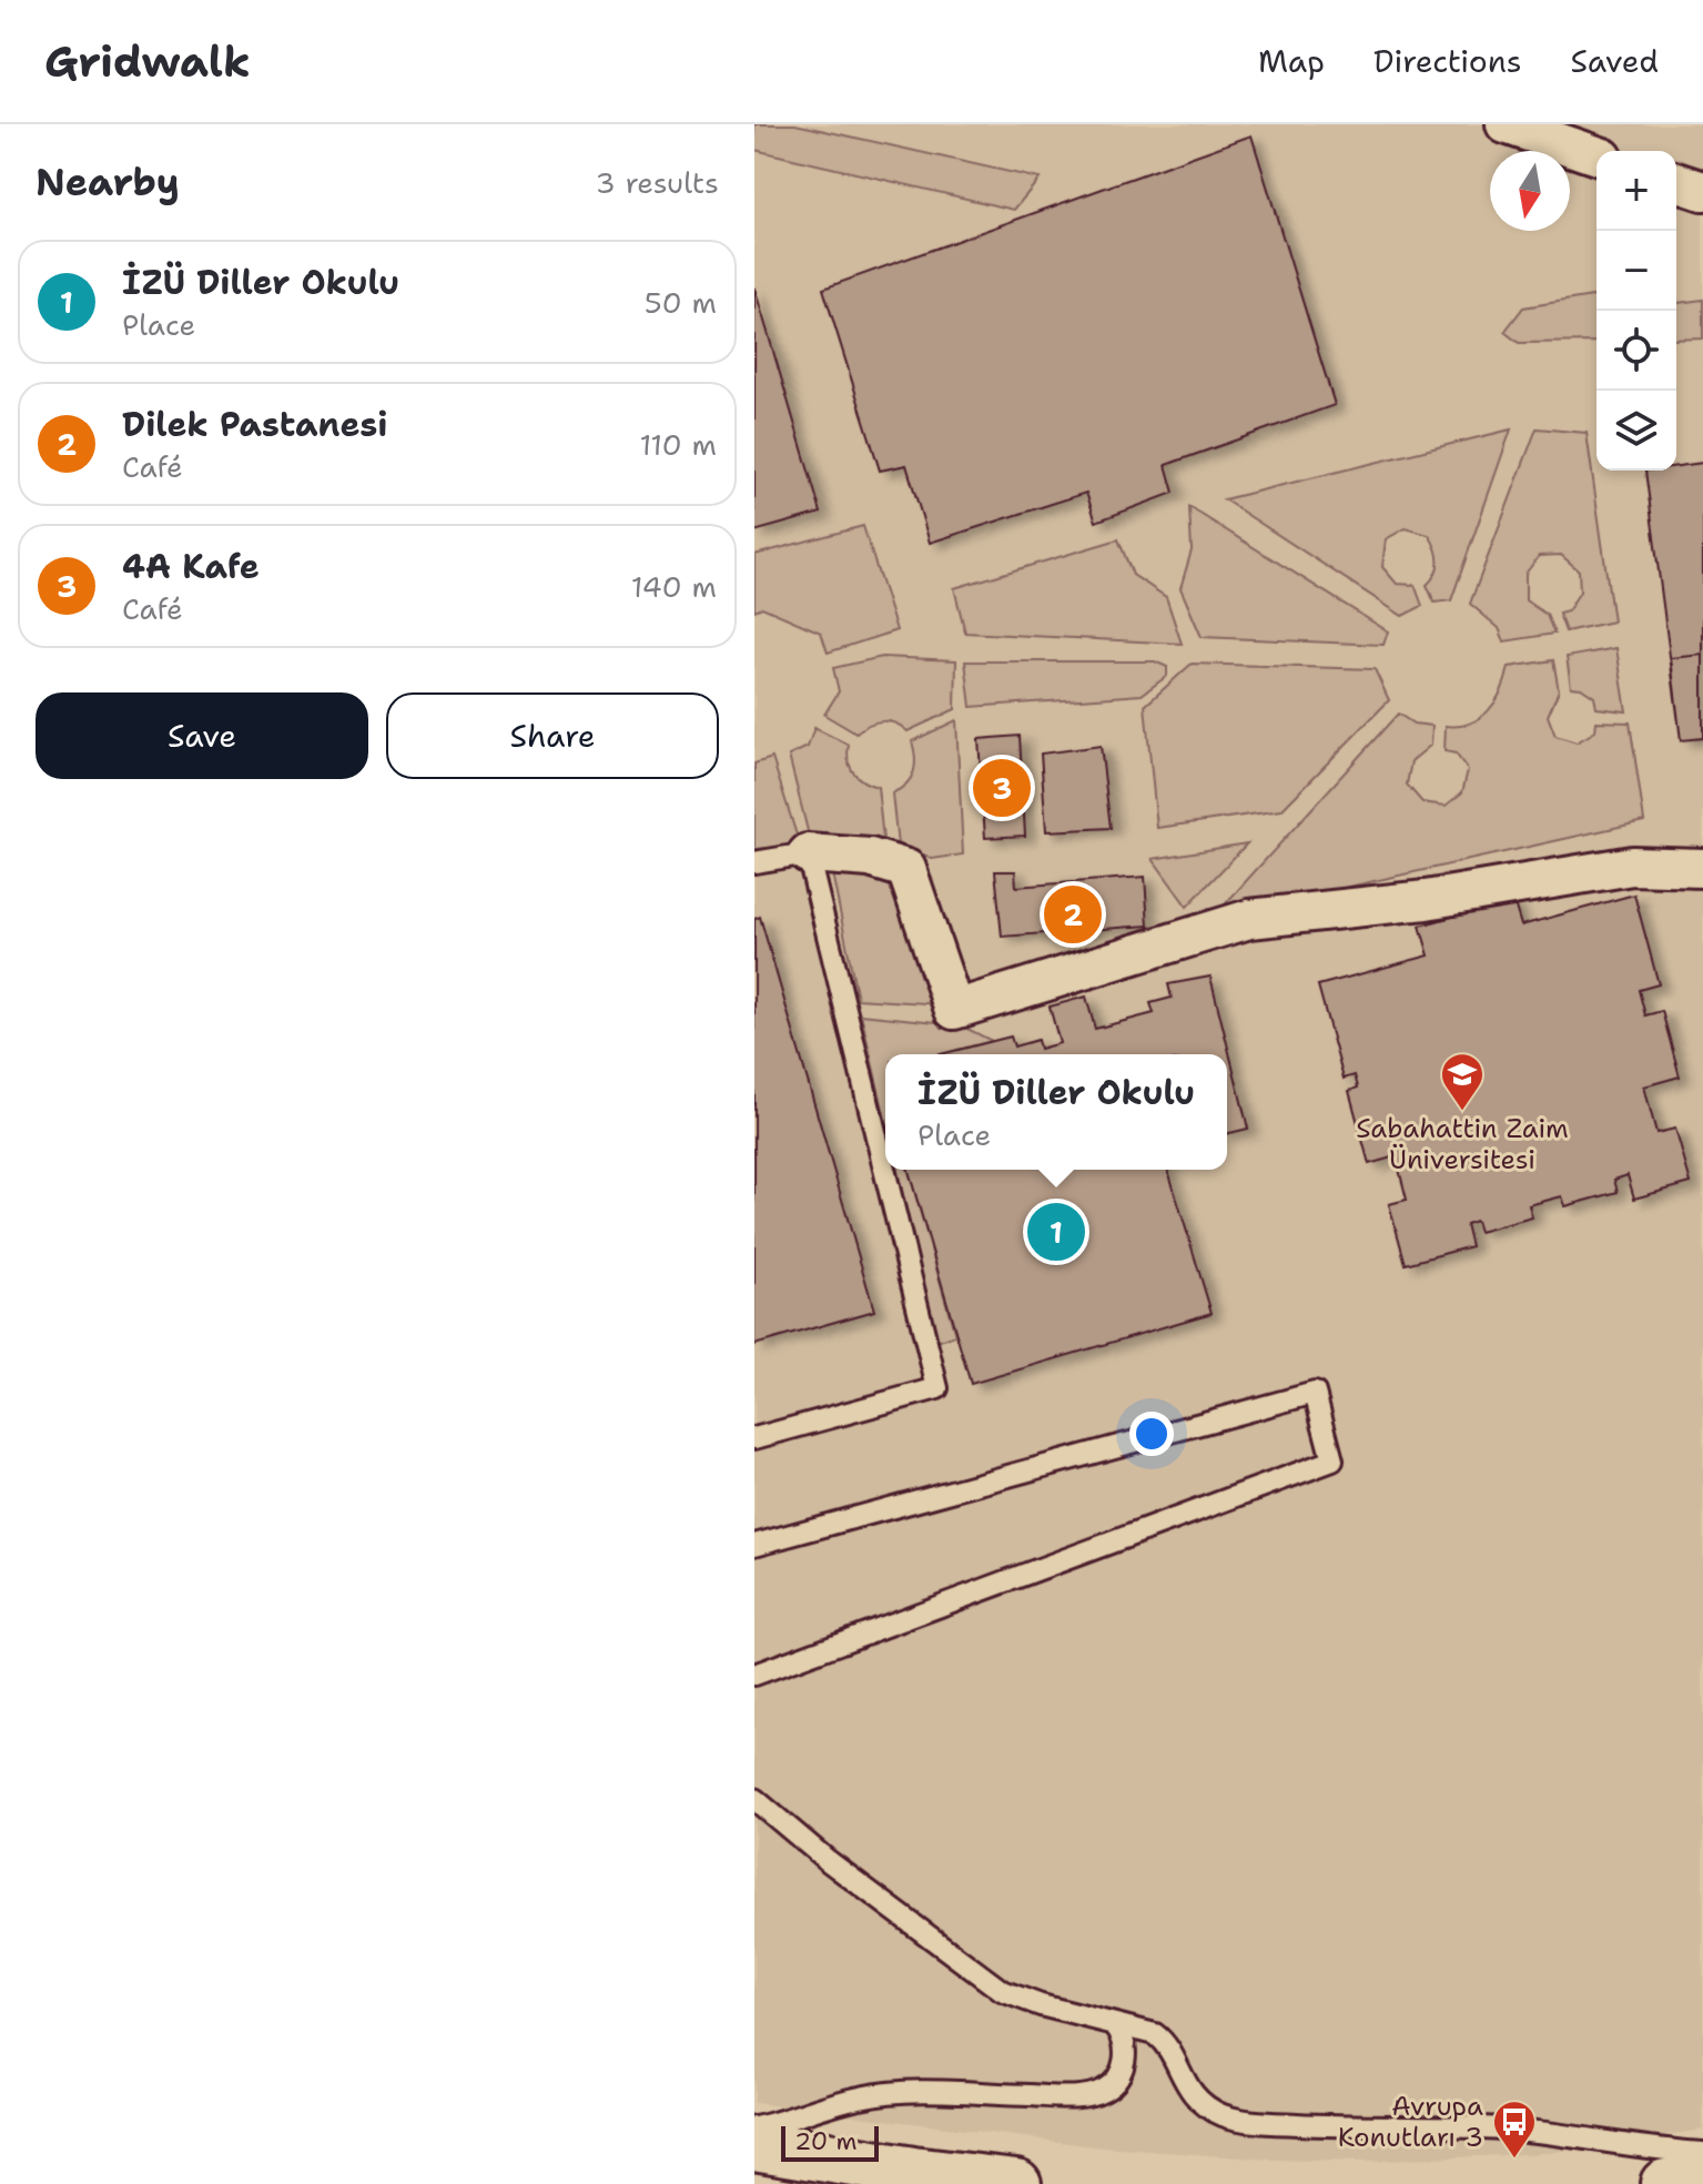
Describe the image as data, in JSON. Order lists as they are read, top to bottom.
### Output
{
  "places": {
    "school or university": ["Sabahattin Zaim Üniversitesi"],
    "bus stop": ["Avrupa Konutları 3"]
  },
  "scale_bar": "20 m",
  "north": "bottom",
  "page": {
    "header": "Gridwalk",
    "nav": ["Map", "Directions", "Saved"],
    "heading": ["Nearby", "3 results"],
    "map_buttons": ["+", "−"],
    "list": [
      {
        "mark": "1",
        "name": "İZÜ Diller Okulu",
        "note": "Place",
        "value": "50 m"
      },
      {
        "mark": "2",
        "name": "Dilek Pastanesi",
        "note": "Café",
        "value": "110 m"
      },
      {
        "mark": "3",
        "name": "4A Kafe",
        "note": "Café",
        "value": "140 m"
      }
    ],
    "buttons": ["Save", "Share"],
    "pins": ["3", "2", "1"],
    "popup": ["İZÜ Diller Okulu", "Place"],
    "scale": "20 m"
  }
}
